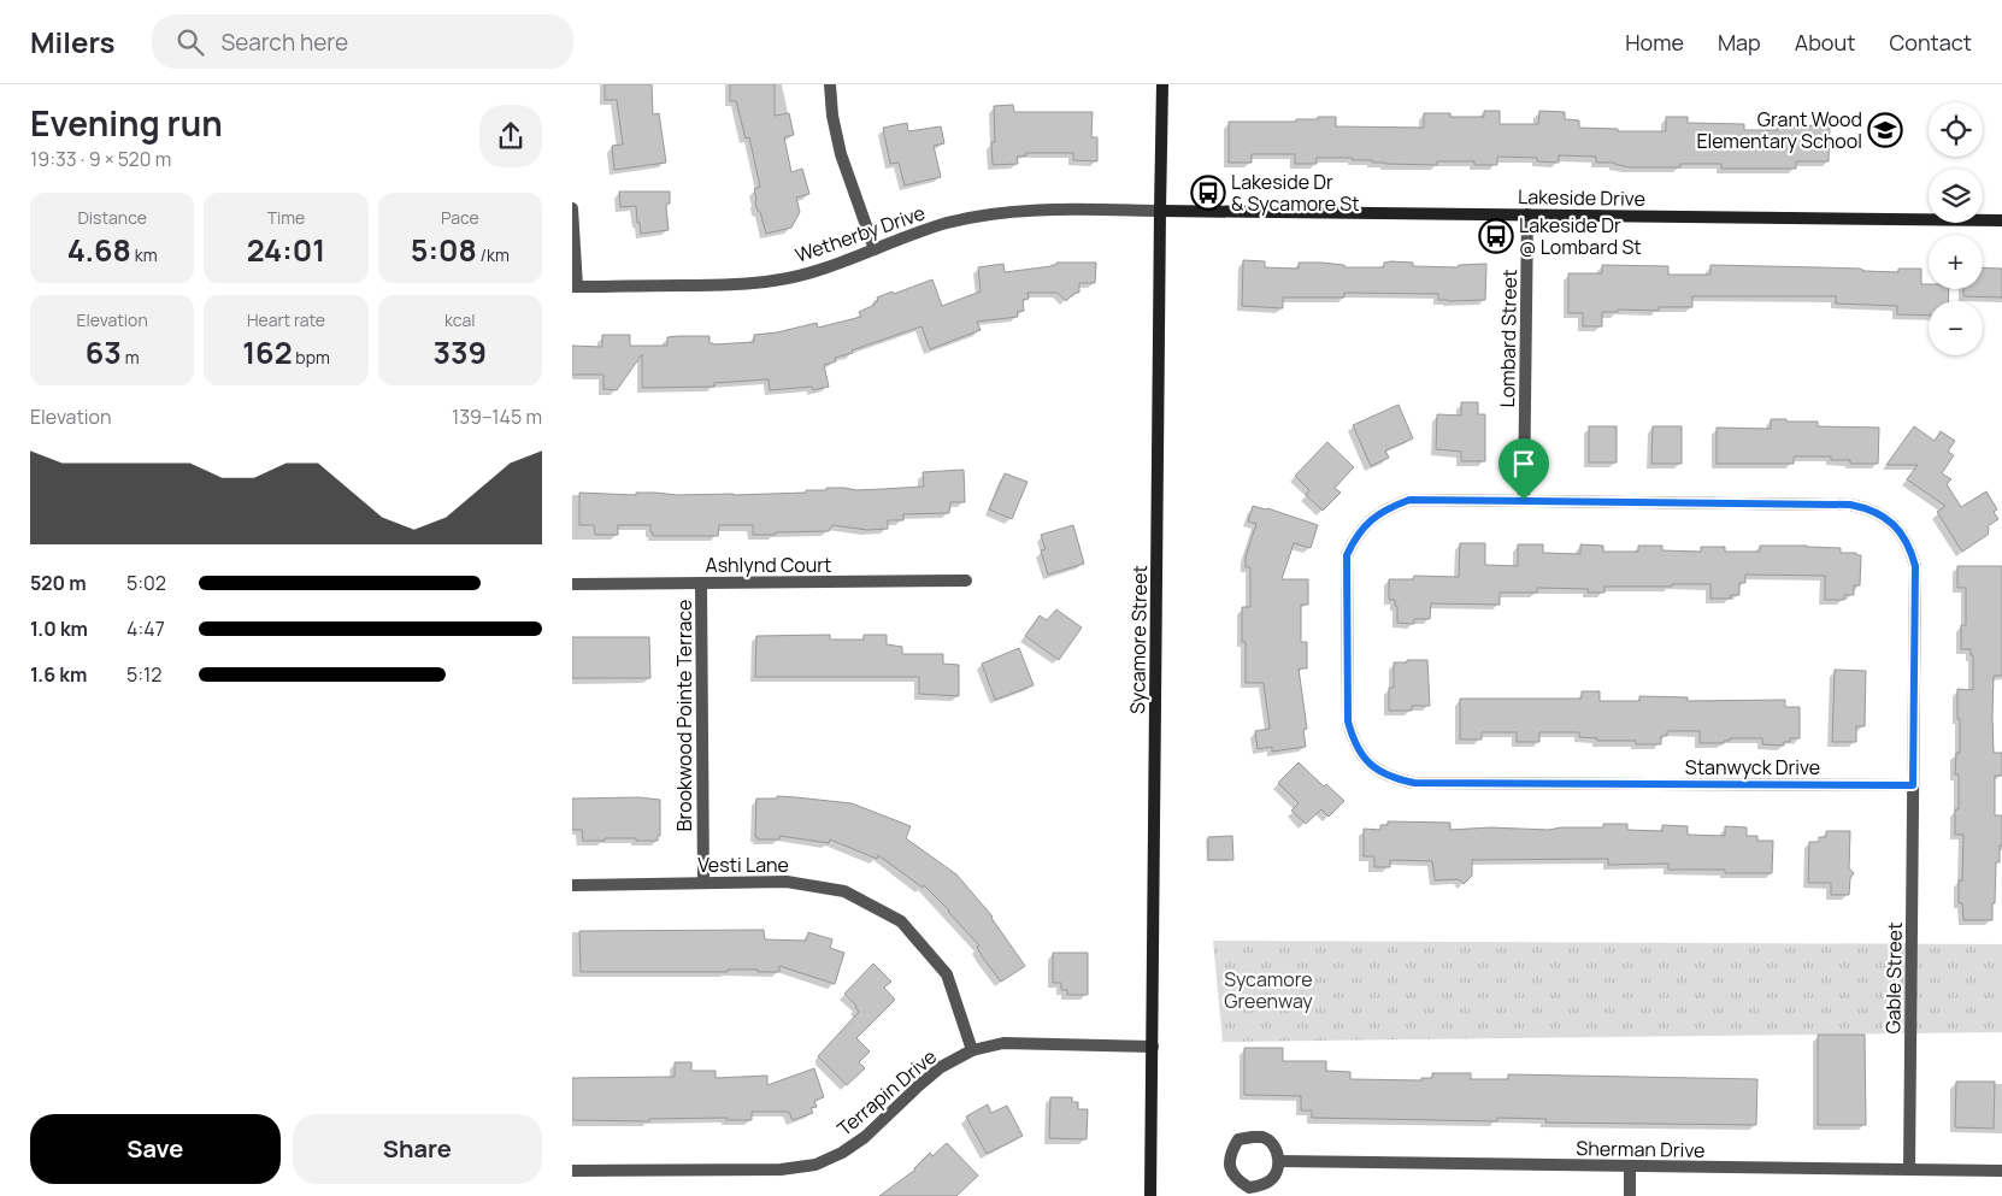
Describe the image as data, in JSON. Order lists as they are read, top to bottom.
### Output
{
  "streets": {
    "street": [
      "Lakeside Drive",
      "Wetherby Drive",
      "Lombard Street",
      "Ashlynd Court",
      "Sycamore Street",
      "Brookwood Pointe Terrace",
      "Stanwyck Drive",
      "Vesti Lane",
      "Gable Street",
      "Terrapin Drive",
      "Sherman Drive"
    ]
  },
  "crossings": [
    ["Lakeside Drive", "Wetherby Drive"],
    ["Lakeside Drive", "Lombard Street"],
    ["Lakeside Drive", "Sycamore Street"],
    ["Wetherby Drive", "Sycamore Street"],
    ["Lombard Street", "Stanwyck Drive"],
    ["Ashlynd Court", "Brookwood Pointe Terrace"],
    ["Sycamore Street", "Terrapin Drive"],
    ["Brookwood Pointe Terrace", "Vesti Lane"],
    ["Stanwyck Drive", "Gable Street"],
    ["Vesti Lane", "Terrapin Drive"],
    ["Gable Street", "Sherman Drive"]
  ],
  "parks": ["Sycamore Greenway"],
  "places": {
    "school or university": ["Grant Wood Elementary School"],
    "bus stop": ["Lakeside Dr & Sycamore St", "Lakeside Dr @ Lombard St"]
  },
  "page": {
    "header": "Milers",
    "search": "Search here",
    "nav": [
      "Home",
      "Map",
      "About",
      "Contact"
    ],
    "heading": ["Evening run", "19:33 · 9 × 520 m"],
    "map_buttons": ["+", "−"],
    "stats": [
      ["Distance", "4.68 km"],
      ["Time", "24:01"],
      ["Pace", "5:08 /km"],
      ["Elevation", "63 m"],
      ["Heart rate", "162 bpm"],
      ["kcal", "339"]
    ],
    "chart": ["Elevation", "139–145 m"],
    "list": [
      {
        "name": "520 m",
        "note": "5:02"
      },
      {
        "name": "1.0 km",
        "note": "4:47"
      },
      {
        "name": "1.6 km",
        "note": "5:12"
      }
    ],
    "buttons": ["Save", "Share"]
  }
}
